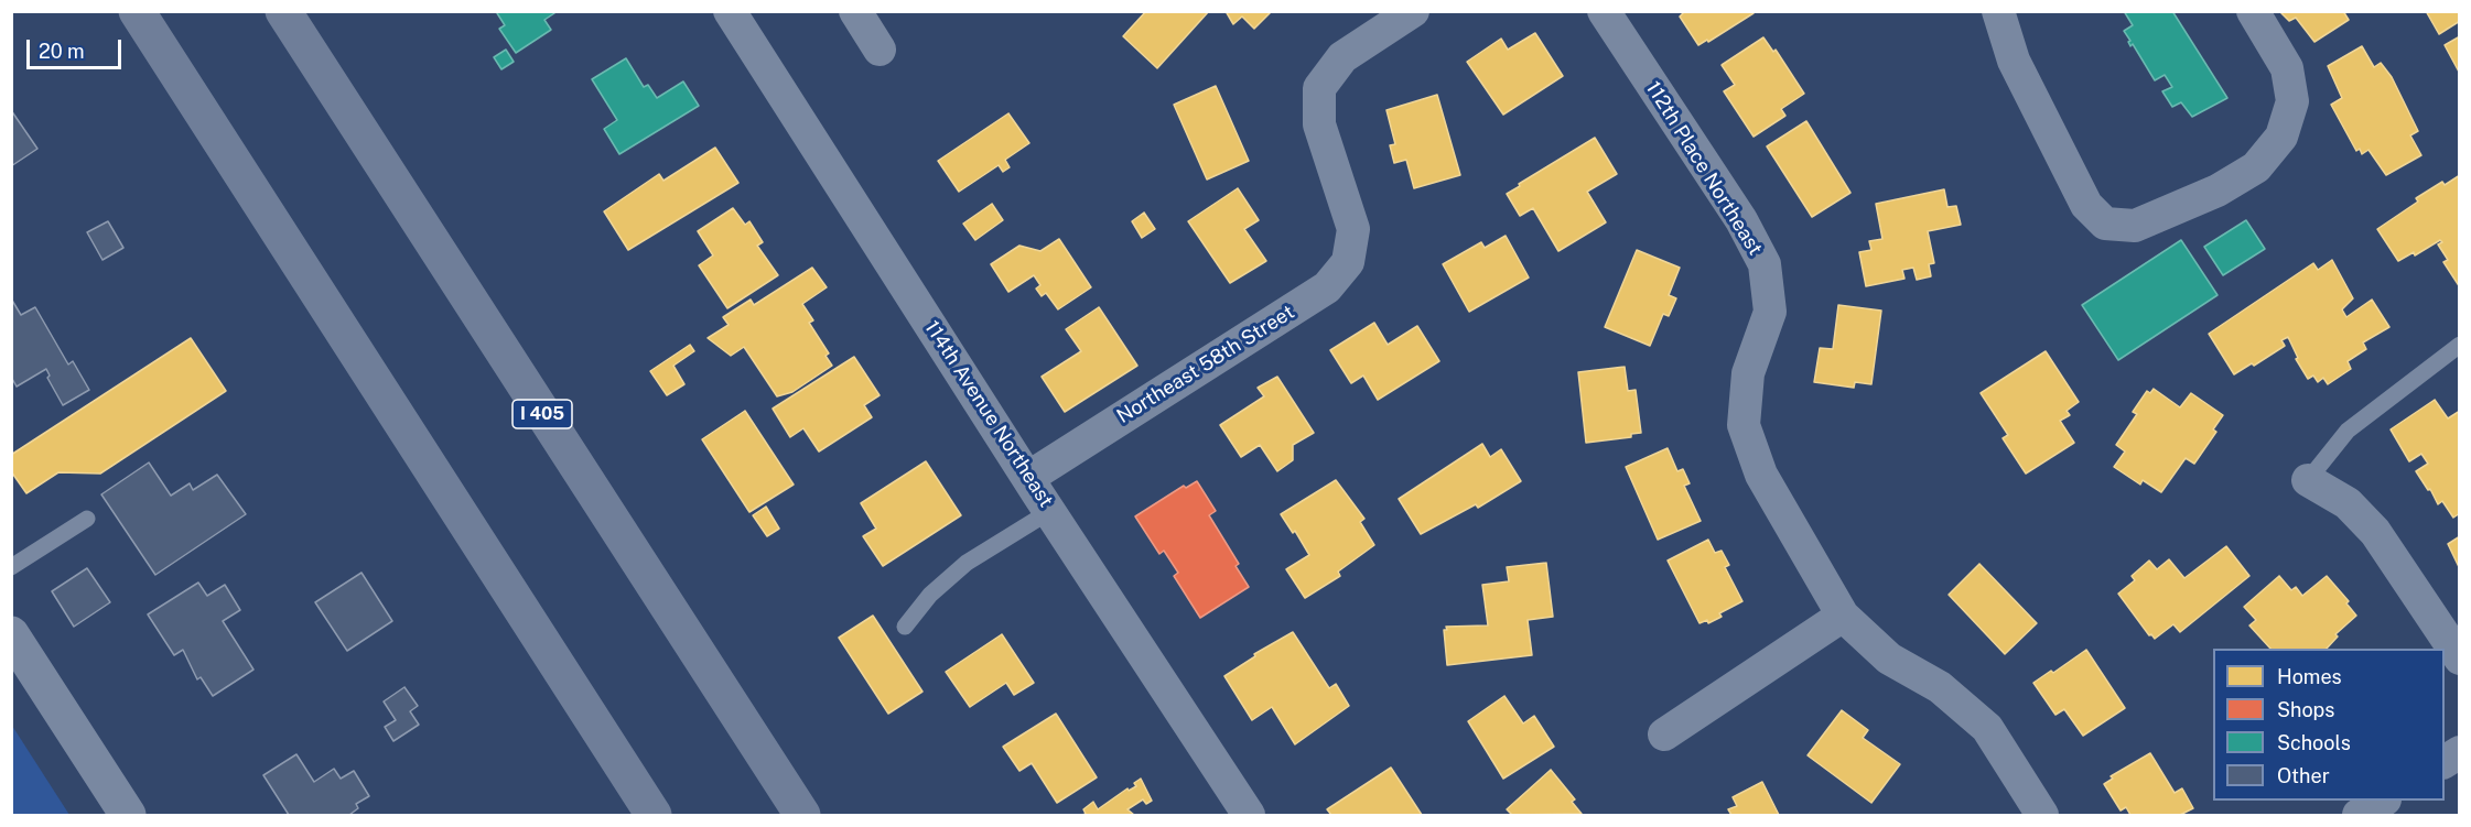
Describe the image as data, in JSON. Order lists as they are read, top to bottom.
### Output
{
  "streets": {
    "highway": ["I 405"],
    "street": ["112th Place Northeast", "Northeast 58th Street", "114th Avenue Northeast"]
  },
  "crossings": [
    ["Northeast 58th Street", "114th Avenue Northeast"]
  ],
  "legend": [
    "Homes",
    "Shops",
    "Schools",
    "Other"
  ],
  "scale_bar": "20 m"
}
